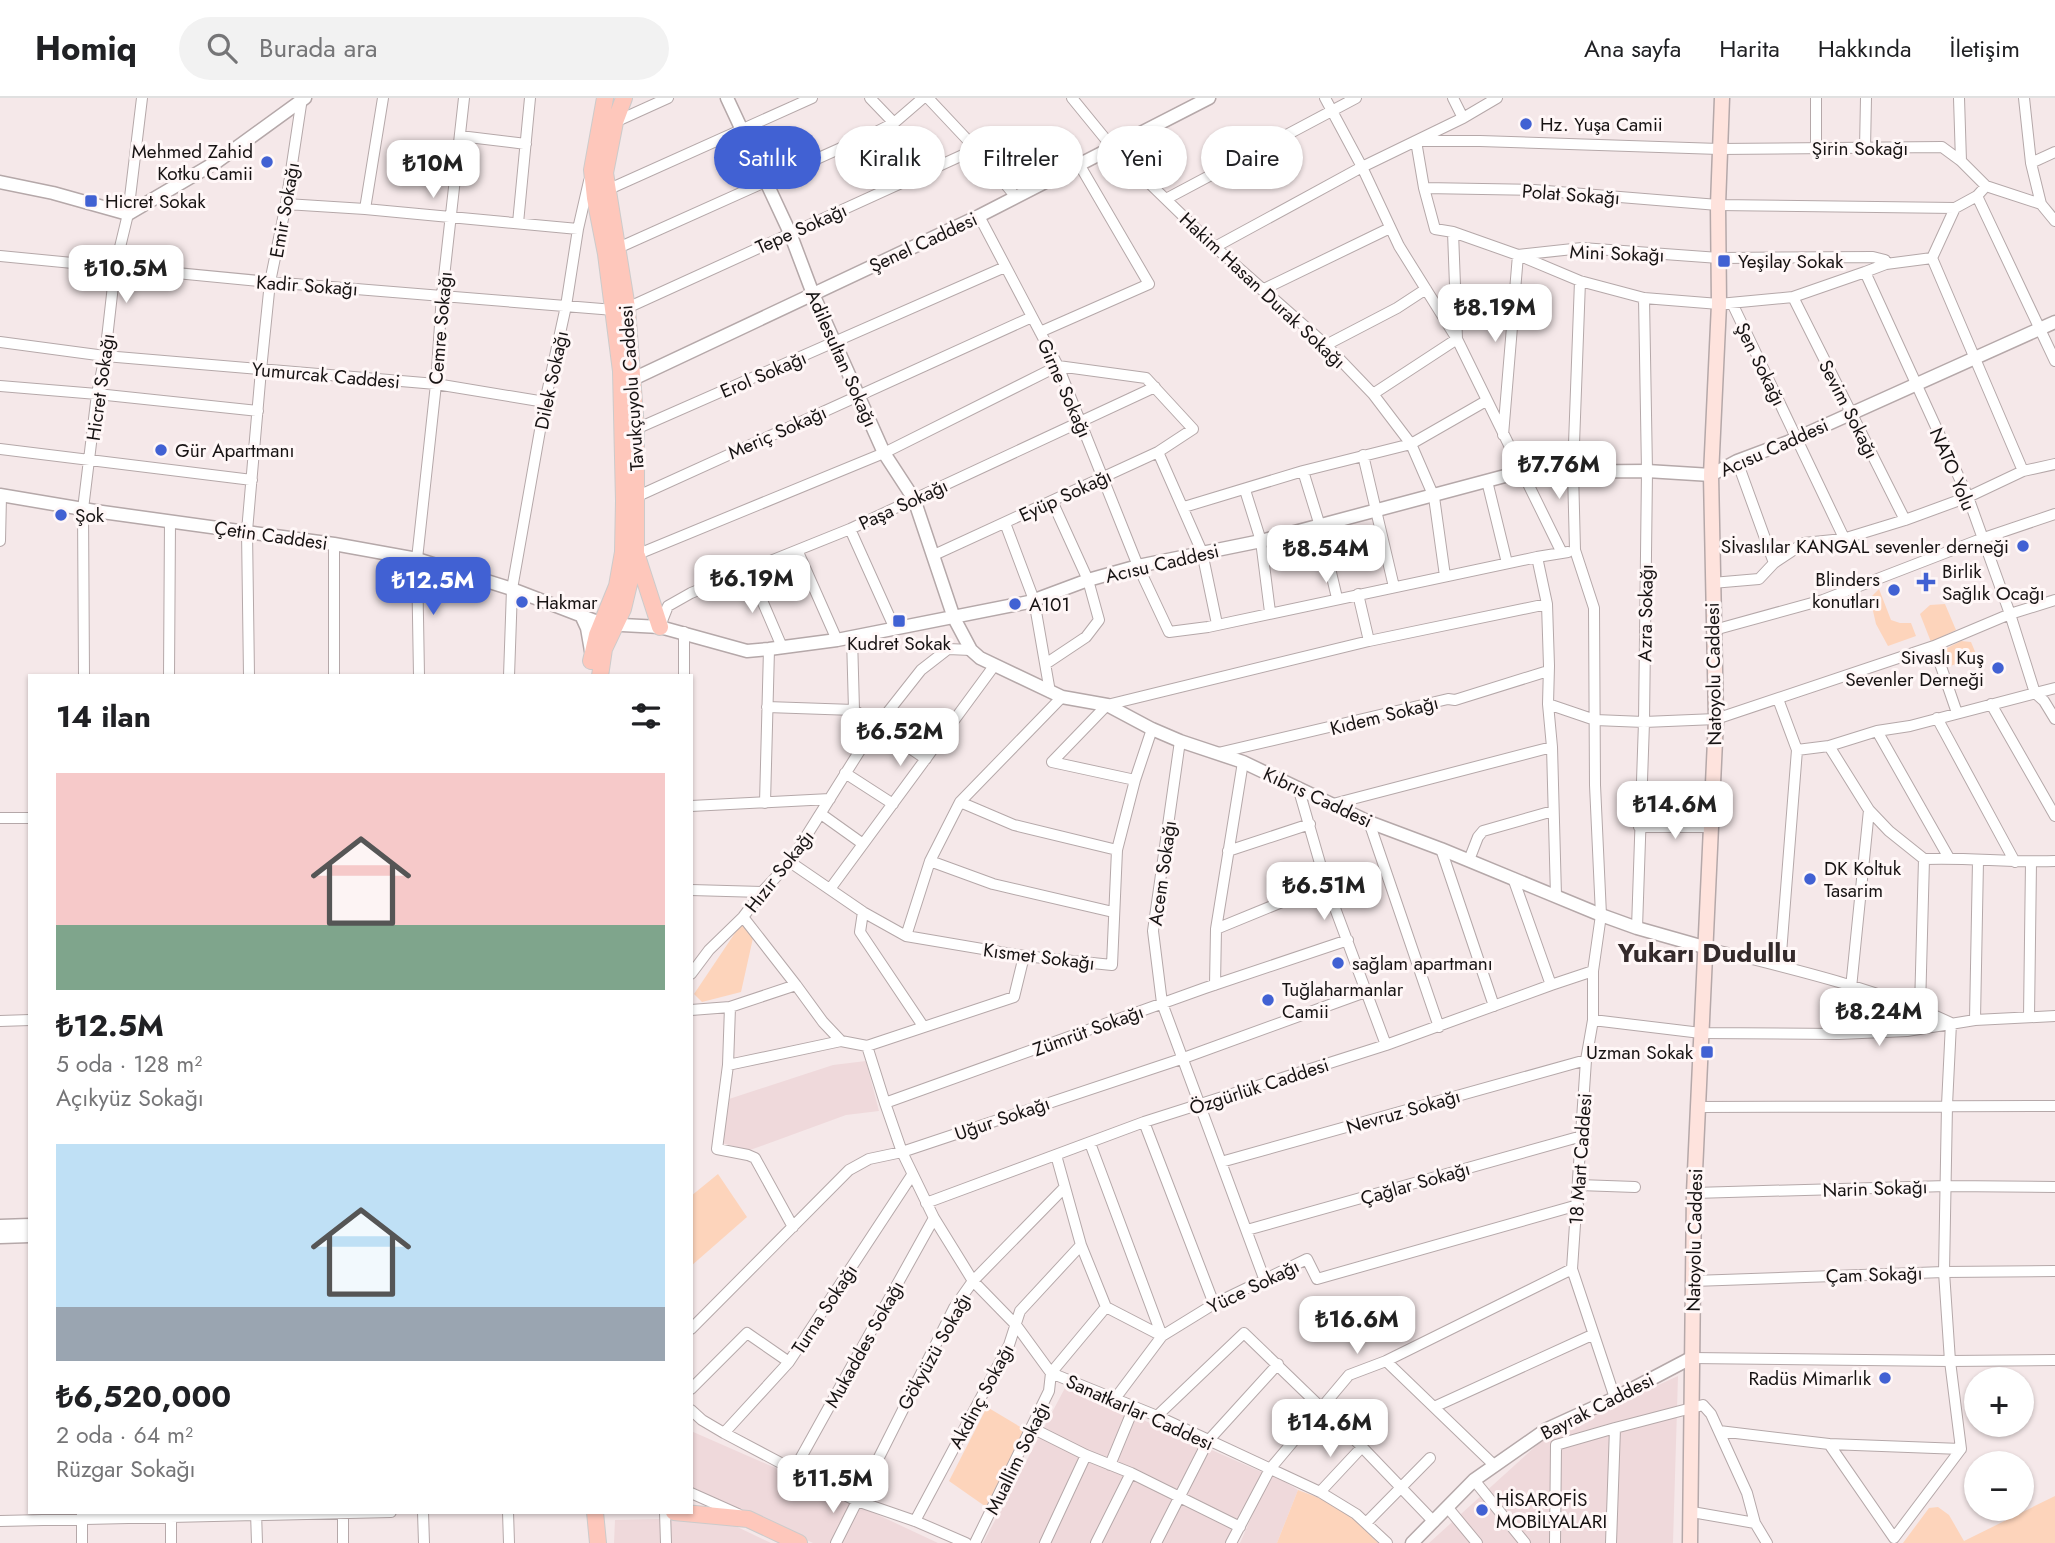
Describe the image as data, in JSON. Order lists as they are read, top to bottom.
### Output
{
  "streets": {
    "main road": ["Tavukçuyolu Caddesi", "Natoyolu Caddesi"],
    "street": [
      "Şirin Sokağı",
      "Polat Sokağı",
      "Emir Sokağı",
      "Tepe Sokağı",
      "Şenel Caddesi",
      "Mini Sokağı",
      "Kadir Sokağı",
      "Hakim Hasan Durak Sokağı",
      "Cemre Sokağı",
      "Adilesultan Sokağı",
      "Şen Sokağı",
      "Erol Sokağı",
      "Yumurcak Caddesi",
      "Dilek Sokağı",
      "Hicret Sokağı",
      "Girne Sokağı",
      "Sevim Sokağı",
      "Meriç Sokağı",
      "Acısu Caddesi",
      "NATO Yolu",
      "Eyüp Sokağı",
      "Paşa Sokağı",
      "Çetin Caddesi",
      "Azra Sokağı",
      "Kıdem Sokağı",
      "Kıbrıs Caddesi",
      "Hızır Sokağı",
      "Acem Sokağı",
      "Kısmet Sokağı",
      "Zümrüt Sokağı",
      "Özgürlük Caddesi",
      "Nevruz Sokağı",
      "Uğur Sokağı",
      "18 Mart Caddesi",
      "Çağlar Sokağı",
      "Narin Sokağı",
      "Çam Sokağı",
      "Yüce Sokağı",
      "Turna Sokağı",
      "Mukaddes Sokağı",
      "Gökyüzü Sokağı",
      "Akdinç Sokağı",
      "Bayrak Caddesi",
      "Sanatkarlar Caddesi",
      "Muallim Sokağı"
    ]
  },
  "crossings": [
    ["Şirin Sokağı", "Natoyolu Caddesi"],
    ["Polat Sokağı", "Mini Sokağı"],
    ["Polat Sokağı", "Natoyolu Caddesi"],
    ["Emir Sokağı", "Kadir Sokağı"],
    ["Emir Sokağı", "Yumurcak Caddesi"],
    ["Emir Sokağı", "Çetin Caddesi"],
    ["Tepe Sokağı", "Kadir Sokağı"],
    ["Tepe Sokağı", "Adilesultan Sokağı"],
    ["Tepe Sokağı", "Tavukçuyolu Caddesi"],
    ["Şenel Caddesi", "Adilesultan Sokağı"],
    ["Şenel Caddesi", "Tavukçuyolu Caddesi"],
    ["Şenel Caddesi", "Girne Sokağı"],
    ["Mini Sokağı", "Natoyolu Caddesi"],
    ["Kadir Sokağı", "Cemre Sokağı"],
    ["Kadir Sokağı", "Dilek Sokağı"],
    ["Kadir Sokağı", "Hicret Sokağı"],
    ["Kadir Sokağı", "Tavukçuyolu Caddesi"],
    ["Hakim Hasan Durak Sokağı", "Acısu Caddesi"],
    ["Cemre Sokağı", "Yumurcak Caddesi"],
    ["Cemre Sokağı", "Çetin Caddesi"],
    ["Adilesultan Sokağı", "Erol Sokağı"],
    ["Adilesultan Sokağı", "Meriç Sokağı"],
    ["Adilesultan Sokağı", "Acısu Caddesi"],
    ["Adilesultan Sokağı", "Eyüp Sokağı"],
    ["Adilesultan Sokağı", "Paşa Sokağı"],
    ["Adilesultan Sokağı", "Kıbrıs Caddesi"],
    ["Şen Sokağı", "Acısu Caddesi"],
    ["Şen Sokağı", "Natoyolu Caddesi"],
    ["Erol Sokağı", "Tavukçuyolu Caddesi"],
    ["Erol Sokağı", "Girne Sokağı"],
    ["Yumurcak Caddesi", "Dilek Sokağı"],
    ["Yumurcak Caddesi", "Hicret Sokağı"],
    ["Dilek Sokağı", "Çetin Caddesi"],
    ["Hicret Sokağı", "Çetin Caddesi"],
    ["Tavukçuyolu Caddesi", "Meriç Sokağı"],
    ["Tavukçuyolu Caddesi", "Acısu Caddesi"],
    ["Tavukçuyolu Caddesi", "Çetin Caddesi"],
    ["Girne Sokağı", "Meriç Sokağı"],
    ["Girne Sokağı", "Acısu Caddesi"],
    ["Girne Sokağı", "Eyüp Sokağı"],
    ["Girne Sokağı", "Paşa Sokağı"],
    ["Sevim Sokağı", "Acısu Caddesi"],
    ["Acısu Caddesi", "NATO Yolu"],
    ["Acısu Caddesi", "Paşa Sokağı"],
    ["Acısu Caddesi", "Çetin Caddesi"],
    ["Acısu Caddesi", "Azra Sokağı"],
    ["Acısu Caddesi", "Natoyolu Caddesi"],
    ["Acısu Caddesi", "Kıbrıs Caddesi"],
    ["Acısu Caddesi", "18 Mart Caddesi"],
    ["Eyüp Sokağı", "Paşa Sokağı"],
    ["Azra Sokağı", "Kıbrıs Caddesi"],
    ["Natoyolu Caddesi", "Kıbrıs Caddesi"],
    ["Natoyolu Caddesi", "Narin Sokağı"],
    ["Natoyolu Caddesi", "Çam Sokağı"],
    ["Natoyolu Caddesi", "Bayrak Caddesi"],
    ["Kıdem Sokağı", "Kıbrıs Caddesi"],
    ["Kıbrıs Caddesi", "Hızır Sokağı"],
    ["Kıbrıs Caddesi", "Acem Sokağı"],
    ["Kıbrıs Caddesi", "Kısmet Sokağı"],
    ["Kıbrıs Caddesi", "18 Mart Caddesi"],
    ["Hızır Sokağı", "Kısmet Sokağı"],
    ["Acem Sokağı", "Zümrüt Sokağı"],
    ["Acem Sokağı", "Özgürlük Caddesi"],
    ["Acem Sokağı", "Nevruz Sokağı"],
    ["Acem Sokağı", "Uğur Sokağı"],
    ["Acem Sokağı", "Çağlar Sokağı"],
    ["Acem Sokağı", "Yüce Sokağı"],
    ["Zümrüt Sokağı", "Sanatkarlar Caddesi"],
    ["Özgürlük Caddesi", "18 Mart Caddesi"],
    ["Özgürlük Caddesi", "Sanatkarlar Caddesi"],
    ["Nevruz Sokağı", "18 Mart Caddesi"],
    ["Uğur Sokağı", "Sanatkarlar Caddesi"],
    ["18 Mart Caddesi", "Çağlar Sokağı"],
    ["18 Mart Caddesi", "Yüce Sokağı"],
    ["18 Mart Caddesi", "Bayrak Caddesi"],
    ["Yüce Sokağı", "Sanatkarlar Caddesi"],
    ["Turna Sokağı", "Sanatkarlar Caddesi"],
    ["Mukaddes Sokağı", "Sanatkarlar Caddesi"],
    ["Gökyüzü Sokağı", "Sanatkarlar Caddesi"],
    ["Akdinç Sokağı", "Sanatkarlar Caddesi"],
    ["Sanatkarlar Caddesi", "Muallim Sokağı"]
  ],
  "districts": ["Yukarı Dudullu"],
  "places": {
    "other": [
      "Hz. Yuşa Camii",
      "Mehmed Zahid Kotku Camii",
      "Gür Apartmanı",
      "Şok",
      "Sİvaslılar KANGAL sevenler derneği",
      "Blinders konutları",
      "Hakmar",
      "A101",
      "Sivaslı Kuş Sevenler Derneği",
      "DK Koltuk Tasarim",
      "sağlam apartmanı",
      "Tuğlaharmanlar Camii",
      "Radüs Mimarlık",
      "HİSAROFİS MOBİLYALARI"
    ],
    "transit": [
      "Hicret Sokak",
      "Yeşilay Sokak",
      "Kudret Sokak",
      "Uzman Sokak"
    ],
    "health": ["Birlik Sağlık Ocağı"]
  },
  "page": {
    "header": "Homiq",
    "search": "Burada ara",
    "nav": [
      "Ana sayfa",
      "Harita",
      "Hakkında",
      "İletişim"
    ],
    "chip": [
      "Satılık",
      "Kiralık",
      "Filtreler",
      "Yeni",
      "Daire"
    ],
    "price": [
      "₺10M",
      "₺10.5M",
      "₺8.19M",
      "₺7.76M",
      "₺8.54M",
      "₺6.19M",
      "₺12.5M",
      "₺6.52M",
      "₺14.6M",
      "₺6.51M",
      "₺8.24M",
      "₺16.6M",
      "₺14.6M",
      "₺11.5M"
    ],
    "heading": "14 ilan",
    "list": [
      {
        "name": "₺12.5M",
        "note": "5 oda · 128 m² · Açıkyüz Sokağı"
      },
      {
        "name": "₺6,520,000",
        "note": "2 oda · 64 m² · Rüzgar Sokağı"
      }
    ],
    "map_buttons": ["+", "−"]
  }
}
